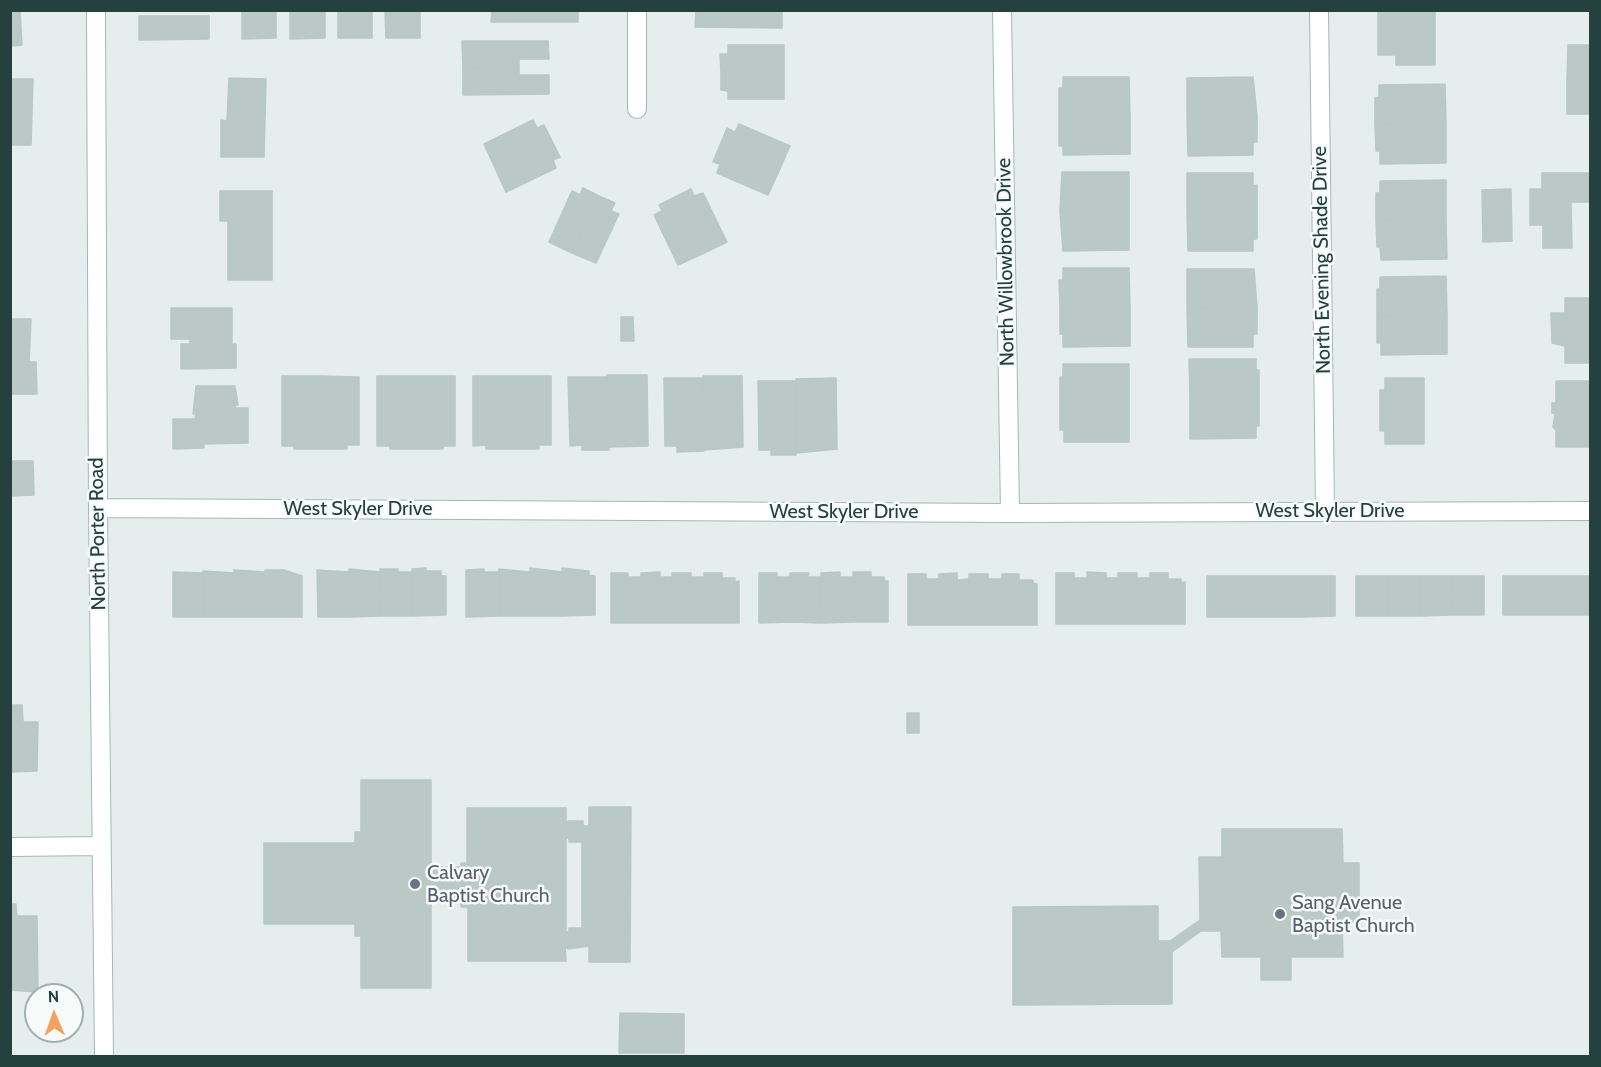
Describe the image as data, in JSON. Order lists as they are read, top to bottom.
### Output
{
  "streets": {
    "street": [
      "North Evening Shade Drive",
      "North Willowbrook Drive",
      "West Skyler Drive",
      "North Porter Road"
    ]
  },
  "crossings": [
    ["North Evening Shade Drive", "West Skyler Drive"],
    ["North Willowbrook Drive", "West Skyler Drive"],
    ["West Skyler Drive", "North Porter Road"]
  ],
  "places": ["Calvary Baptist Church", "Sang Avenue Baptist Church"],
  "north": "top"
}
